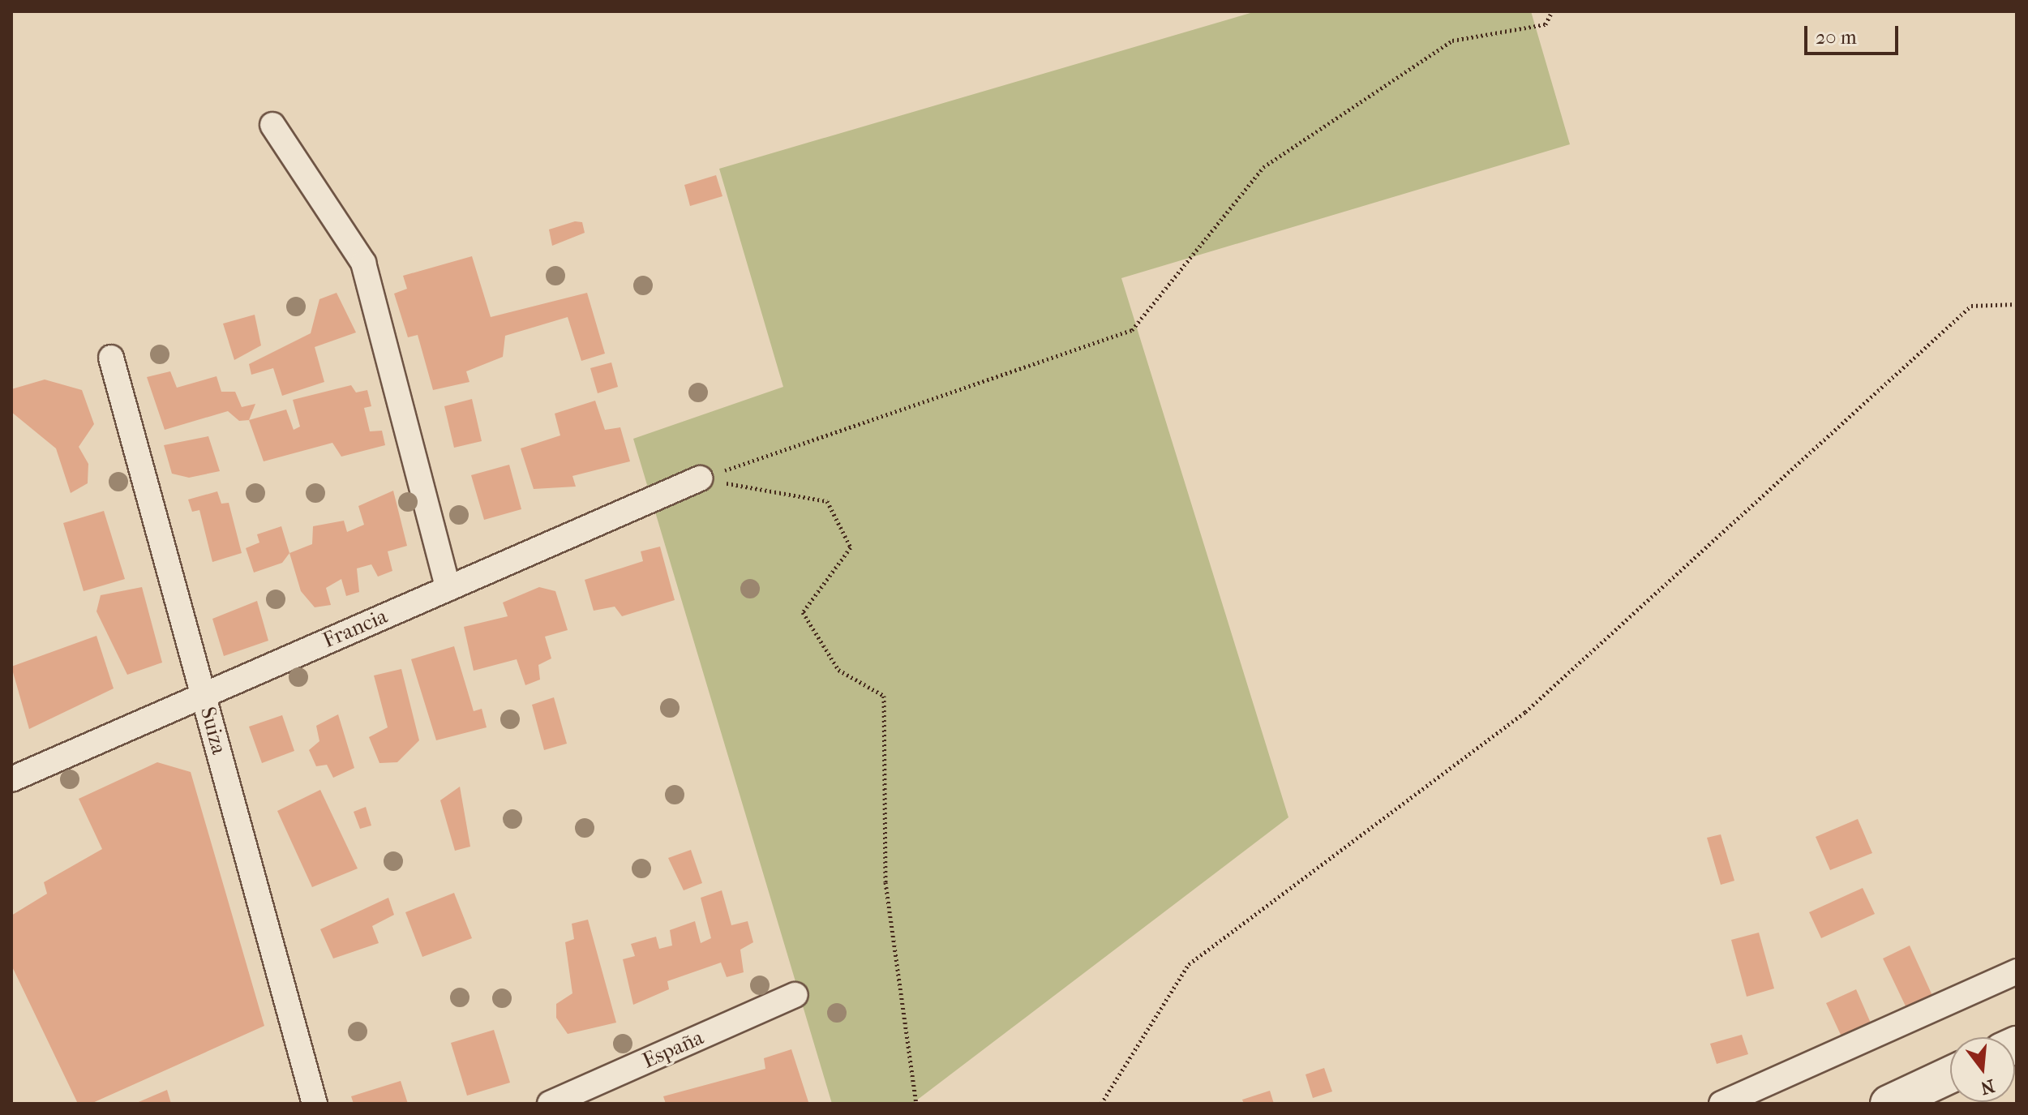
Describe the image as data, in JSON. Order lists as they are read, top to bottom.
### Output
{
  "streets": {
    "street": ["Francia", "Suiza", "España"]
  },
  "crossings": [
    ["Francia", "Suiza"]
  ],
  "scale_bar": "20 m",
  "north": "bottom"
}
